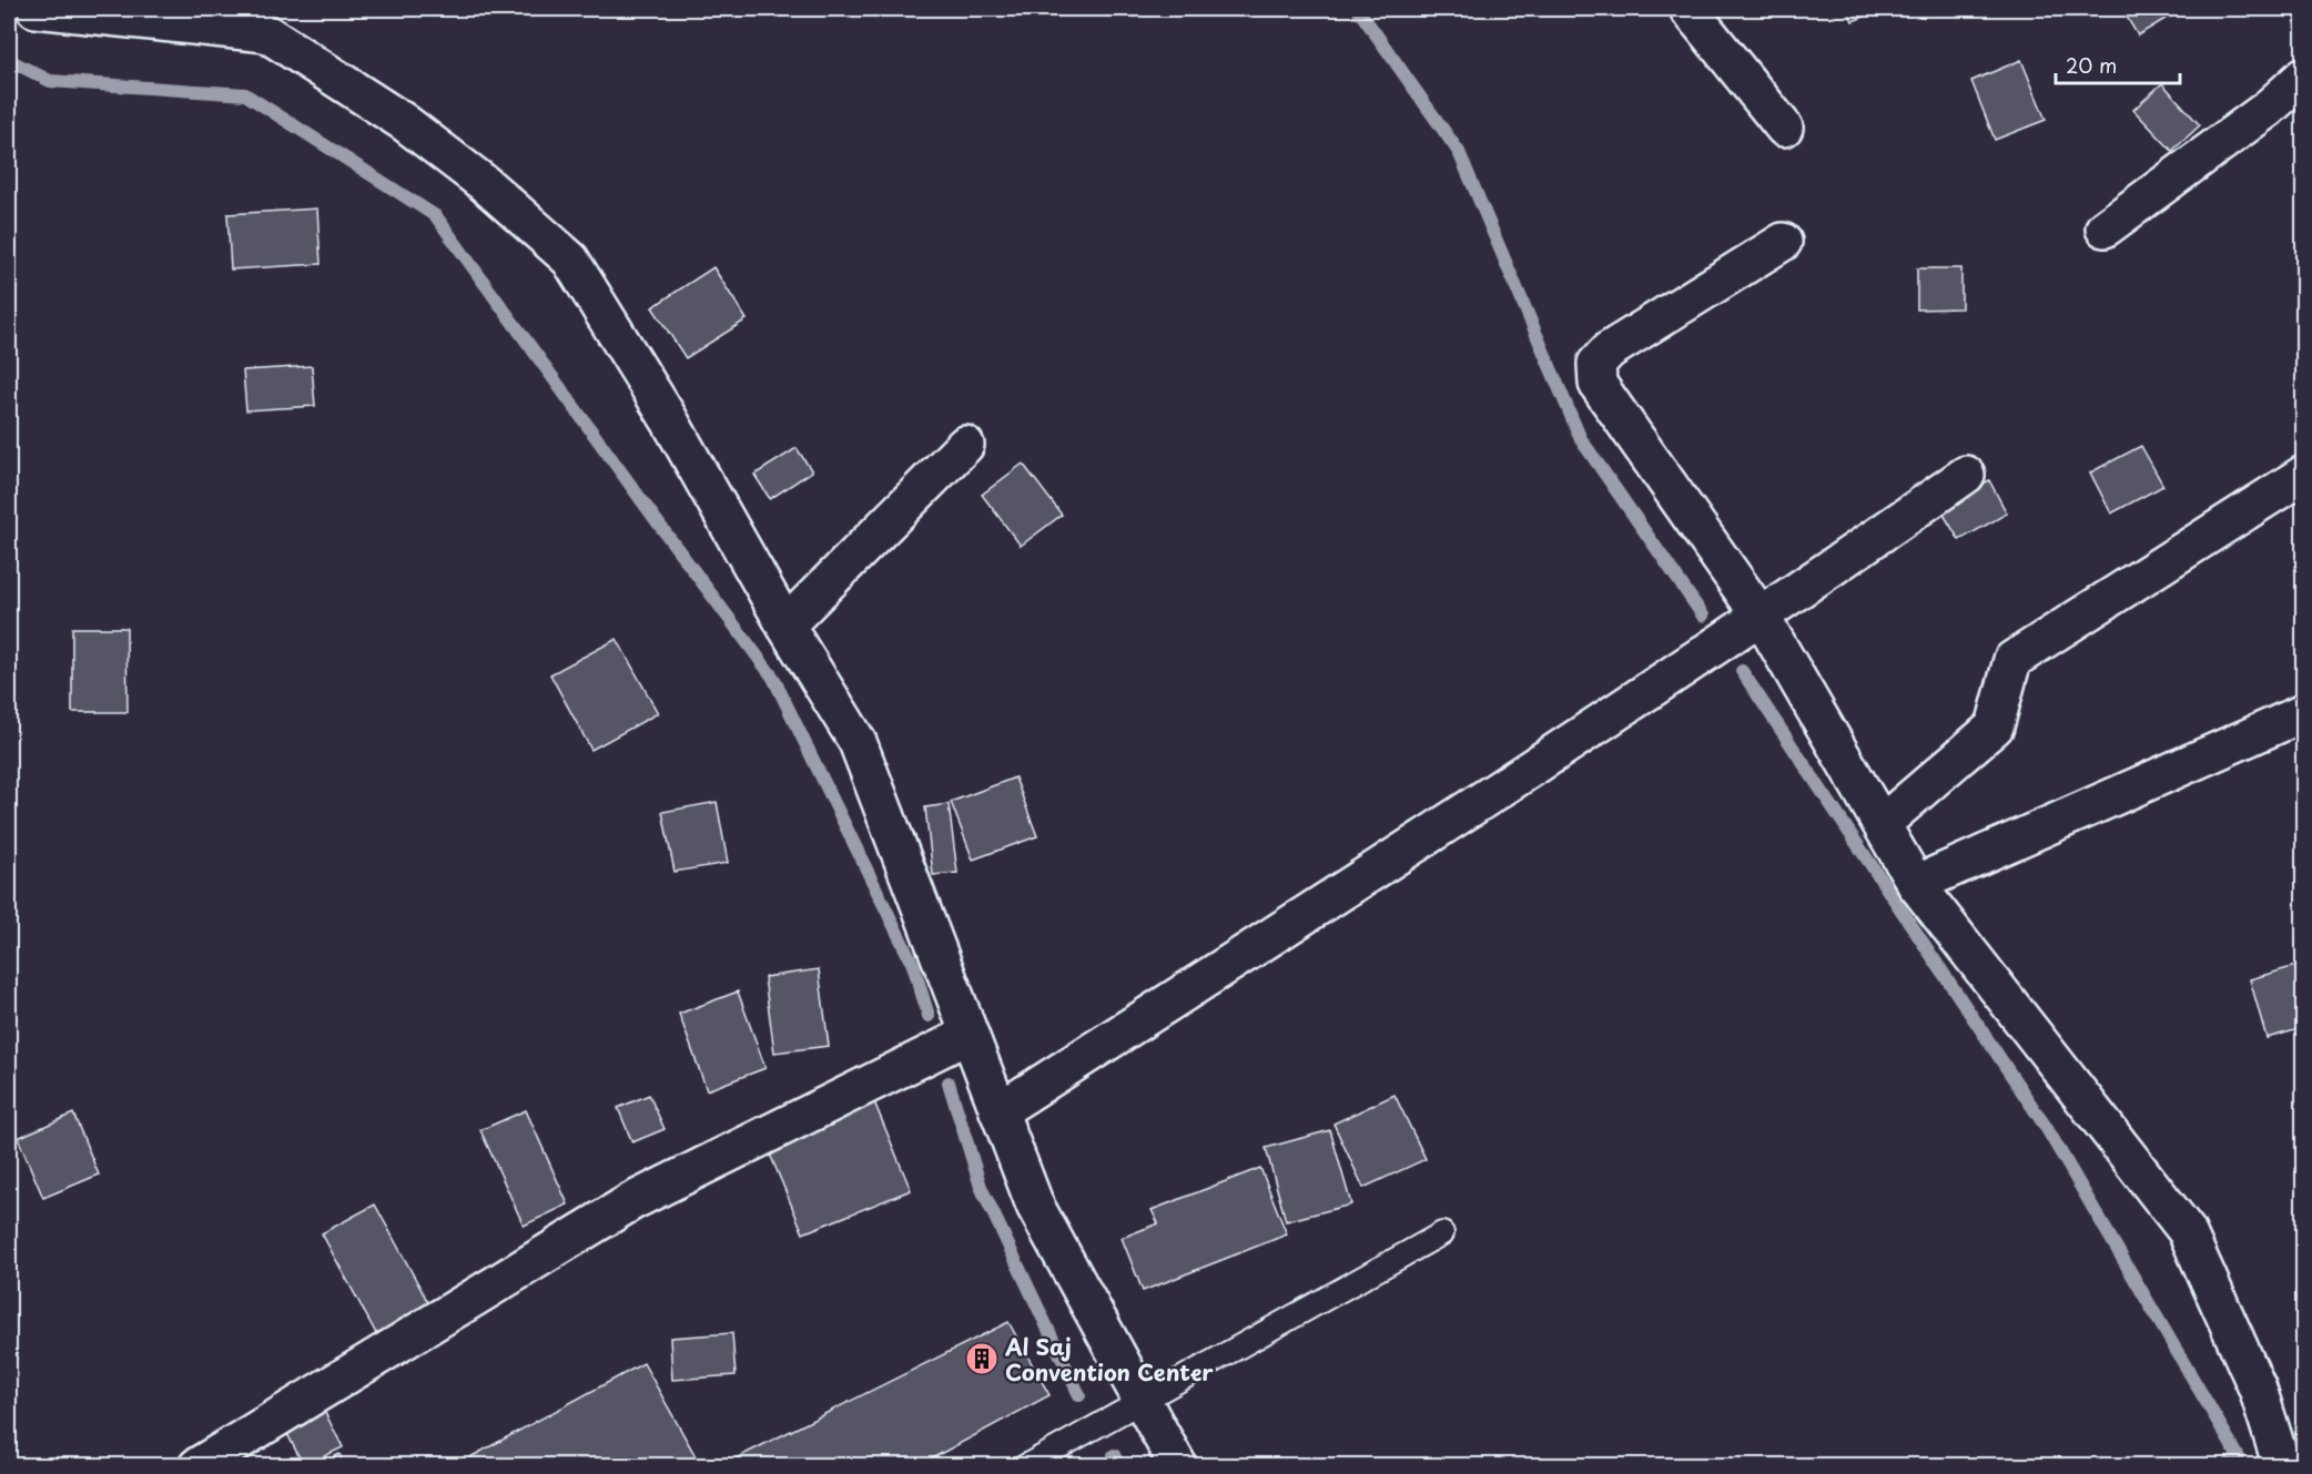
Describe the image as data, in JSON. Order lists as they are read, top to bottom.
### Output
{
  "places": {
    "building": ["Al Saj Convention Center"]
  },
  "scale_bar": "20 m"
}
